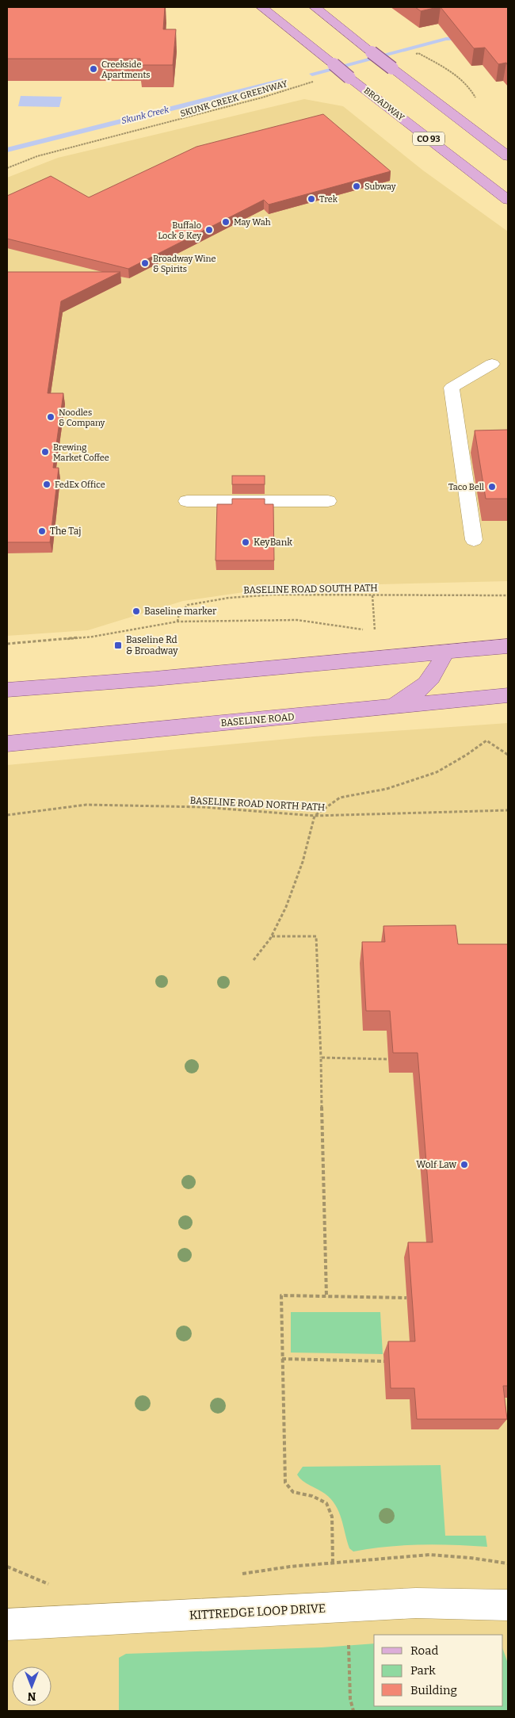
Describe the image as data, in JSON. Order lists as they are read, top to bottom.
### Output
{
  "streets": {
    "main road": ["BROADWAY", "CO 93", "BASELINE ROAD"],
    "street": ["KITTREDGE LOOP DRIVE"],
    "path": ["SKUNK CREEK GREENWAY", "BASELINE ROAD SOUTH PATH", "BASELINE ROAD NORTH PATH"]
  },
  "water": ["Skunk Creek"],
  "places": {
    "other": [
      "Creekside Apartments",
      "Subway",
      "Trek",
      "May Wah",
      "Buffalo Lock & Key",
      "Broadway Wine & Spirits",
      "Noodles & Company",
      "Brewing Market Coffee",
      "FedEx Office",
      "Taco Bell",
      "The Taj",
      "KeyBank",
      "Baseline marker",
      "Wolf Law"
    ],
    "transit": ["Baseline Rd & Broadway"]
  },
  "legend": ["Road", "Park", "Building"],
  "north": "bottom"
}
